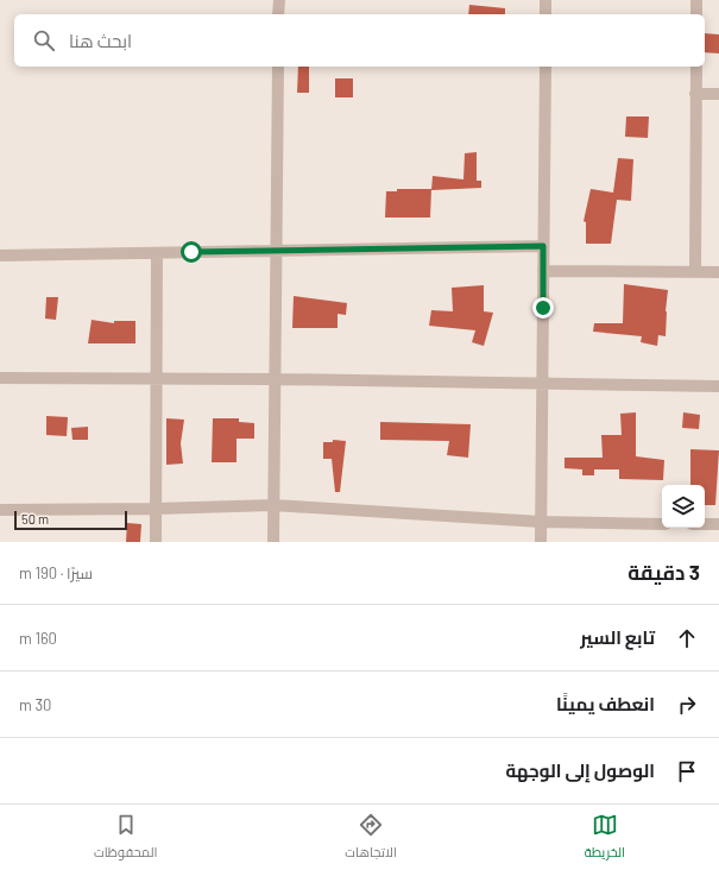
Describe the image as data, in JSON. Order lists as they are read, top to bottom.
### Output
{
  "scale_bar": "50 m",
  "page": {
    "search": "ابحث هنا",
    "scale": "50 m",
    "heading": ["3 دقيقة", "سيرًا · 190 m"],
    "list": [
      ["تابع السير", "160 m"],
      ["انعطف يمينًا", "30 m"],
      "الوصول إلى الوجهة"
    ],
    "nav": ["الخريطة", "الاتجاهات", "المحفوظات"]
  }
}
